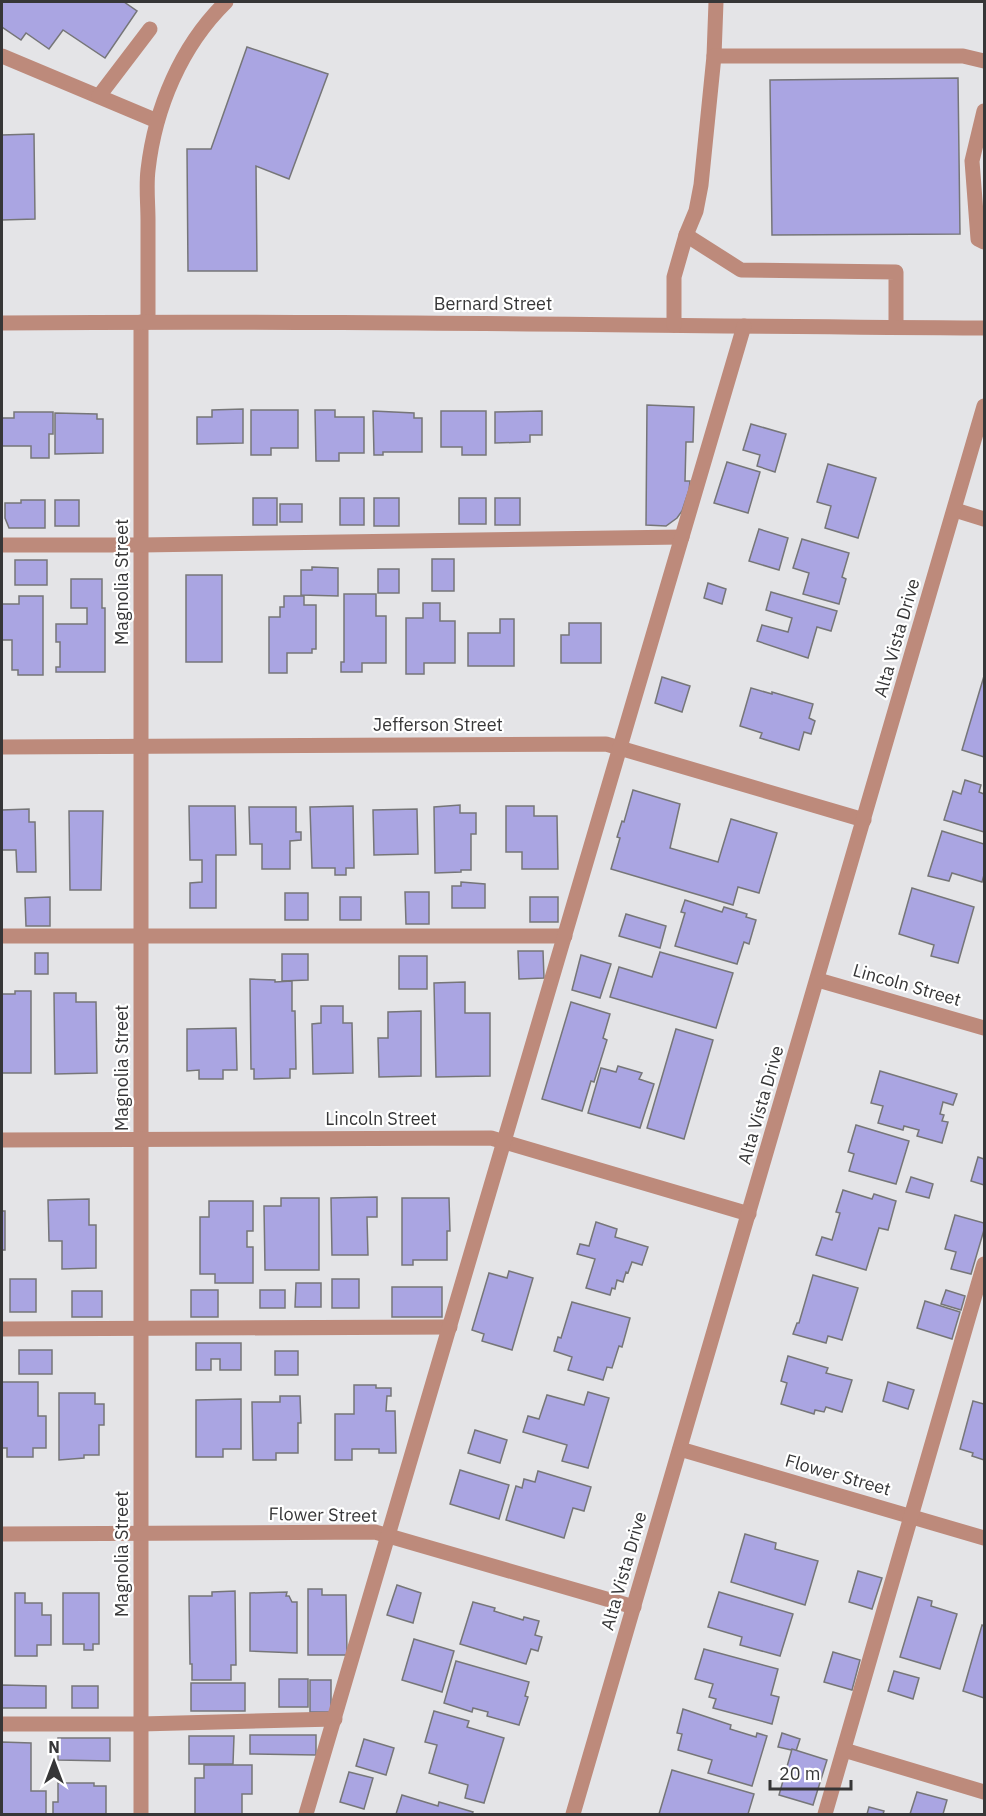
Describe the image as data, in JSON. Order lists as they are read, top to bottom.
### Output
{
  "streets": {
    "street": [
      "Bernard Street",
      "Magnolia Street",
      "Alta Vista Drive",
      "Jefferson Street",
      "Lincoln Street",
      "Flower Street"
    ]
  },
  "crossings": [
    ["Bernard Street", "Magnolia Street"],
    ["Magnolia Street", "Jefferson Street"],
    ["Magnolia Street", "Lincoln Street"],
    ["Magnolia Street", "Flower Street"],
    ["Alta Vista Drive", "Jefferson Street"],
    ["Alta Vista Drive", "Lincoln Street"],
    ["Alta Vista Drive", "Flower Street"]
  ],
  "scale_bar": "20 m",
  "north": "top"
}
